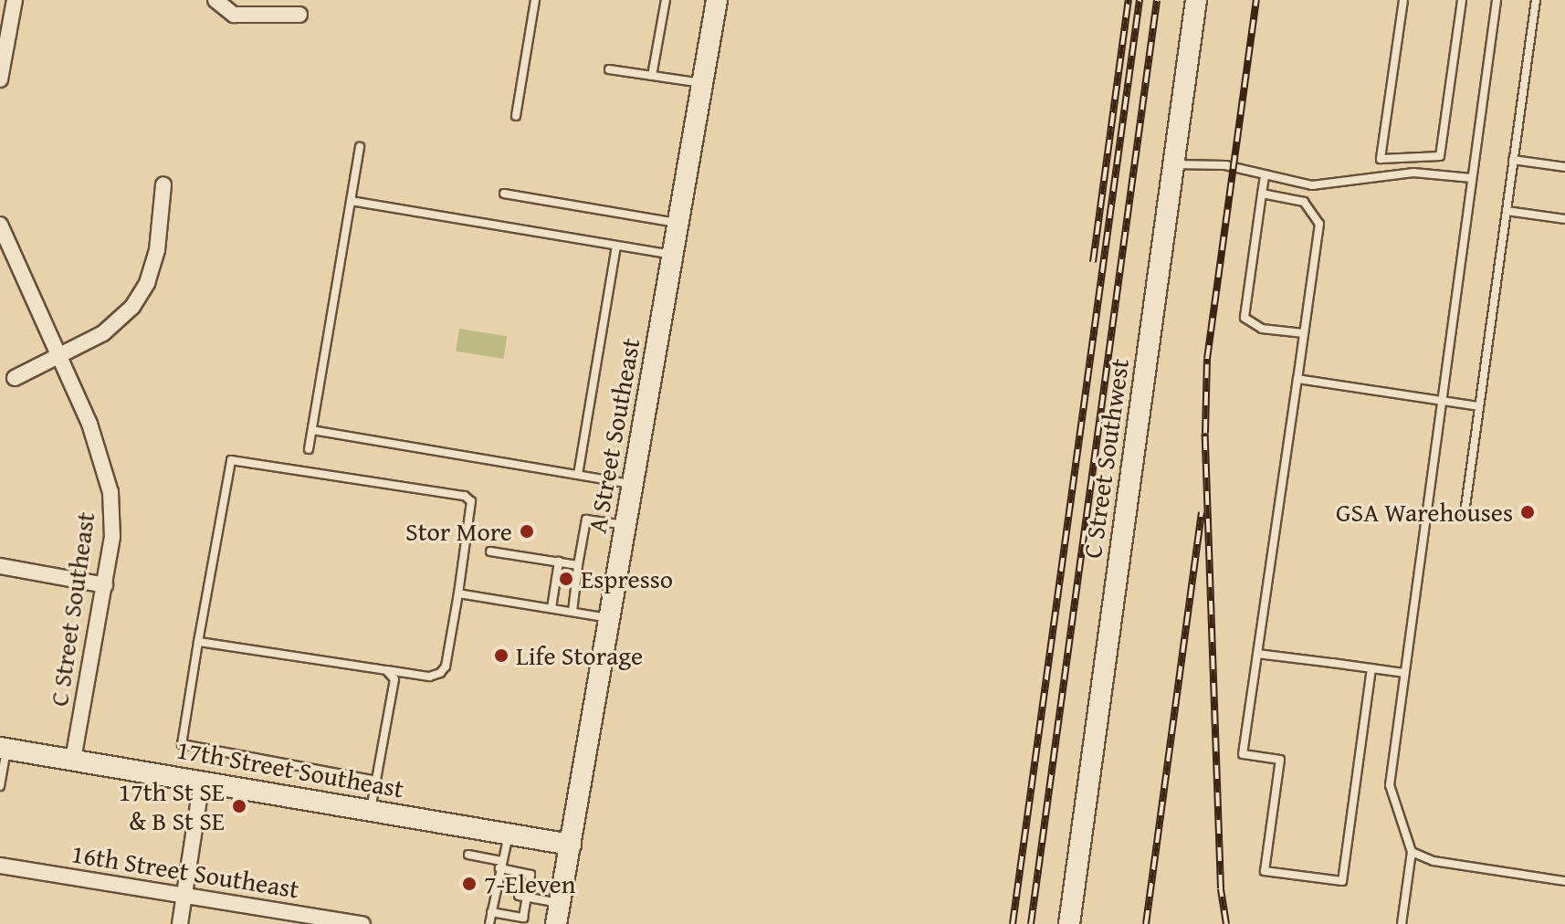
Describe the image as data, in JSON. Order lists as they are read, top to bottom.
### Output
{
  "streets": {
    "main road": ["A Street Southeast", "C Street Southwest", "17th Street Southeast"],
    "street": ["C Street Southeast", "16th Street Southeast"]
  },
  "crossings": [
    ["A Street Southeast", "17th Street Southeast"],
    ["C Street Southeast", "17th Street Southeast"]
  ],
  "places": [
    "GSA Warehouses",
    "Stor More",
    "Espresso",
    "Life Storage",
    "17th St SE & B St SE",
    "7-Eleven"
  ]
}
